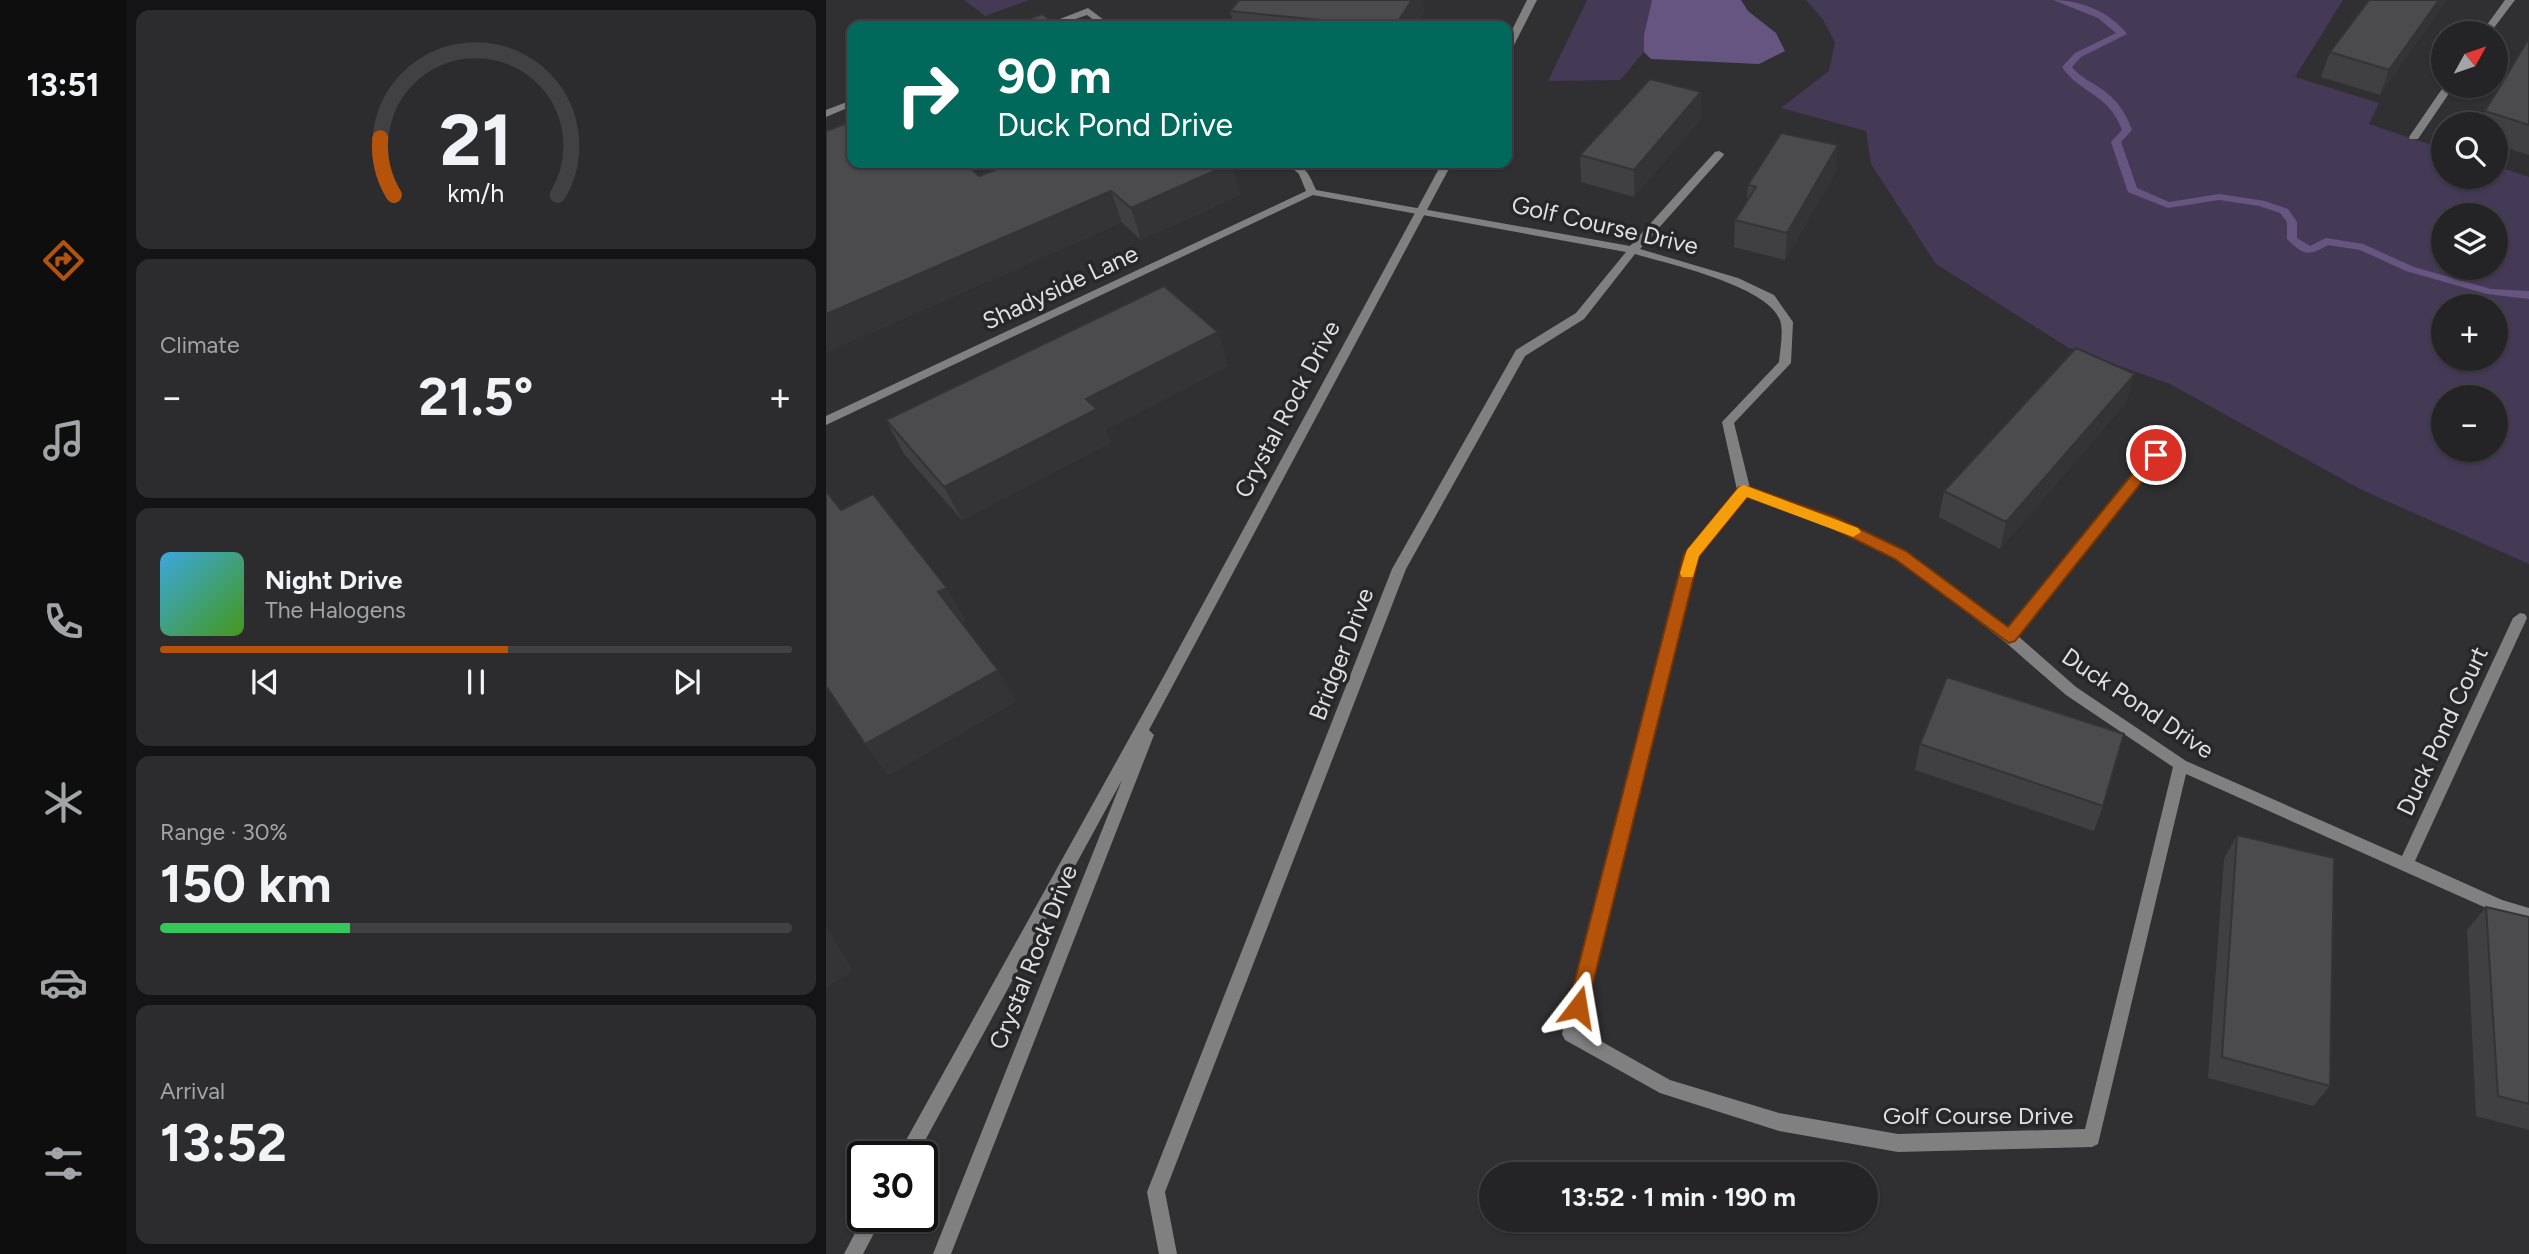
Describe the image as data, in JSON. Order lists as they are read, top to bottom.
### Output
{
  "streets": {
    "street": [
      "Golf Course Drive",
      "Shadyside Lane",
      "Crystal Rock Drive",
      "Bridger Drive",
      "Duck Pond Drive",
      "Duck Pond Court"
    ]
  },
  "crossings": [
    ["Golf Course Drive", "Shadyside Lane"],
    ["Golf Course Drive", "Crystal Rock Drive"],
    ["Golf Course Drive", "Bridger Drive"],
    ["Golf Course Drive", "Duck Pond Drive"],
    ["Duck Pond Drive", "Duck Pond Court"]
  ],
  "north": "top right",
  "page": {
    "tabs": "13:51",
    "map_buttons": ["+", "−"],
    "turn": ["90 m", "Duck Pond Drive"],
    "tile": [
      "Climate",
      ["Range · 30%", "150 km"],
      ["Arrival", "13:52"]
    ],
    "heat": ["−", "21.5°", "+"],
    "song": ["Night Drive", "The Halogens"],
    "limit": "30",
    "trip": "13:52 · 1 min · 190 m",
    "gauge": ["21", "km/h"]
  }
}
